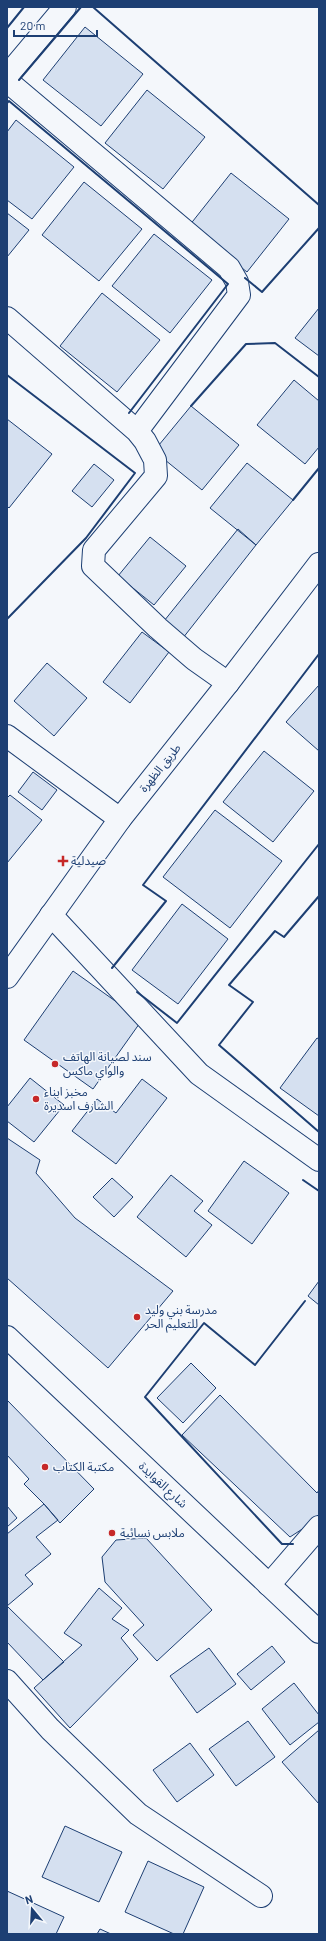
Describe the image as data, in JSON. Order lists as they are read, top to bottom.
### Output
{
  "streets": {
    "street": ["طريق الظهرة", "شارع القوايدة"]
  },
  "places": {
    "health": ["صيدلية"],
    "other": [
      "سند لصيانة الهاتف والواي ماكس",
      "مخبز ابناء الشارف اسديرة",
      "مدرسة بني وليد للتعليم الحر",
      "مكتبة الكتاب",
      "ملابس نسائية"
    ]
  },
  "scale_bar": "20 m",
  "north": "top"
}
